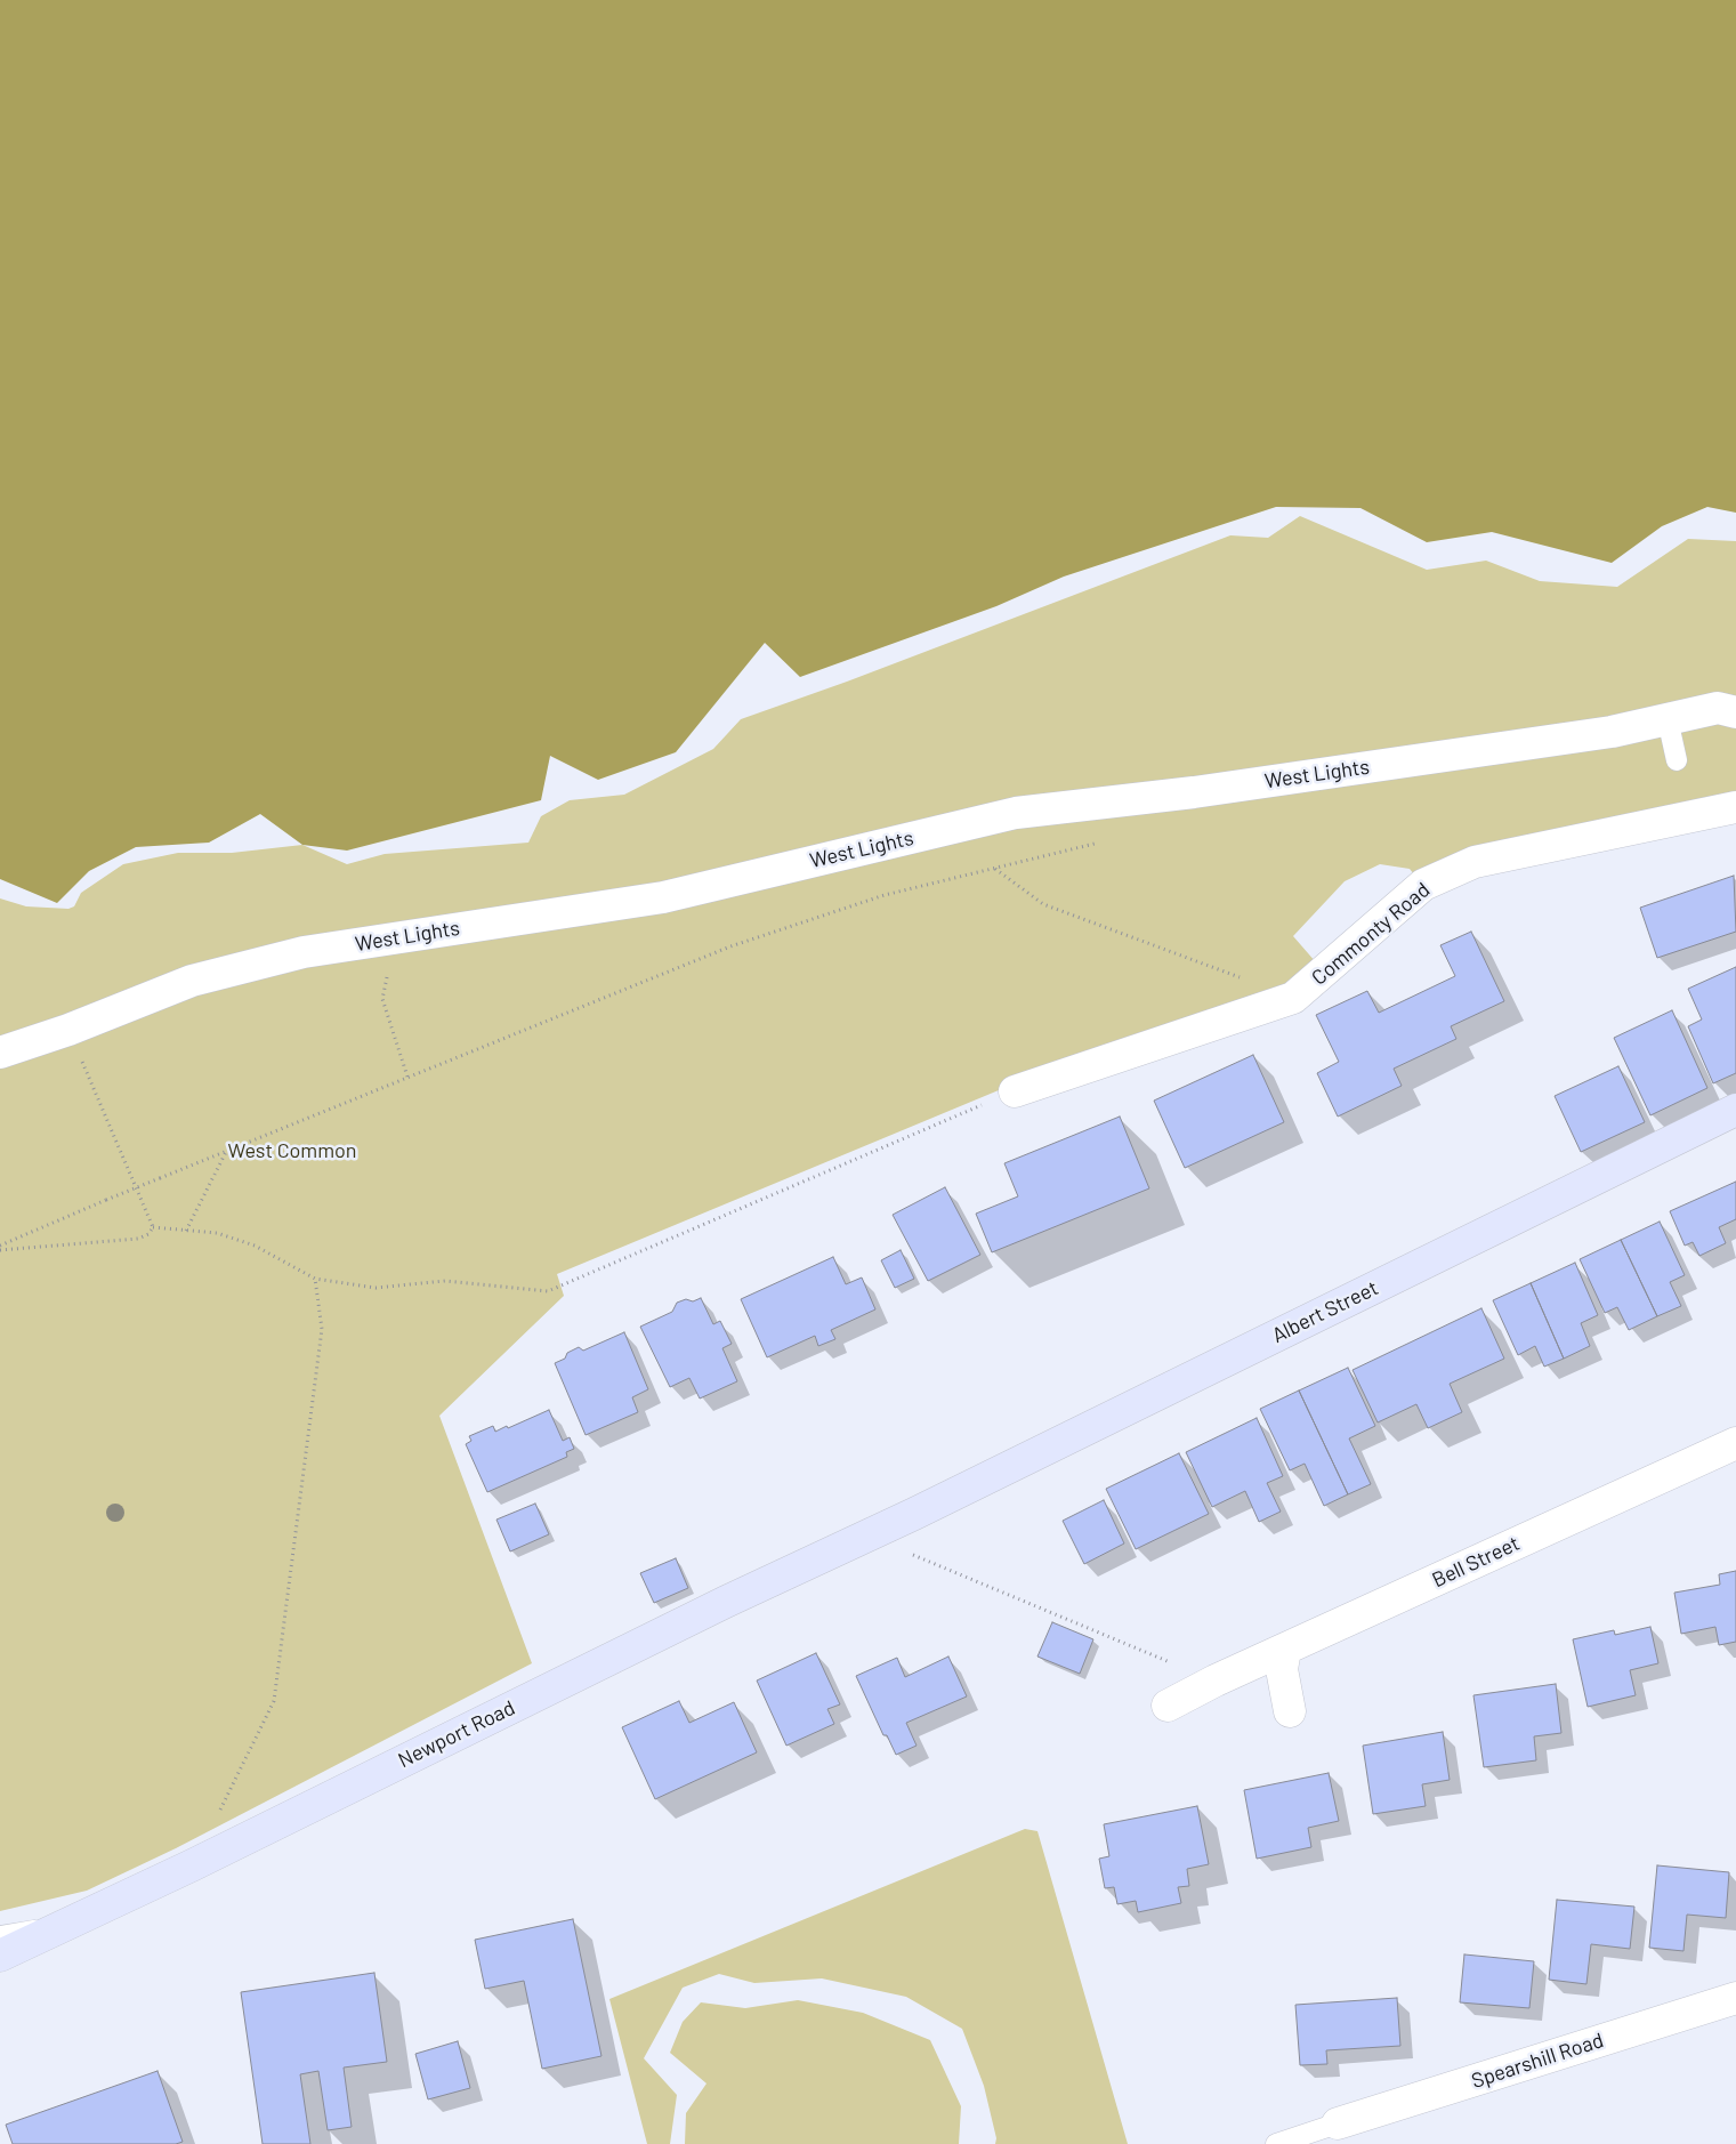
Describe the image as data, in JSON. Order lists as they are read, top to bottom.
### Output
{
  "streets": {
    "main road": ["Albert Street", "Newport Road"],
    "street": [
      "West Lights",
      "Commonty Road",
      "Bell Street",
      "Spearshill Road"
    ]
  },
  "crossings": [
    ["Albert Street", "Newport Road"]
  ],
  "parks": ["West Common"]
}
